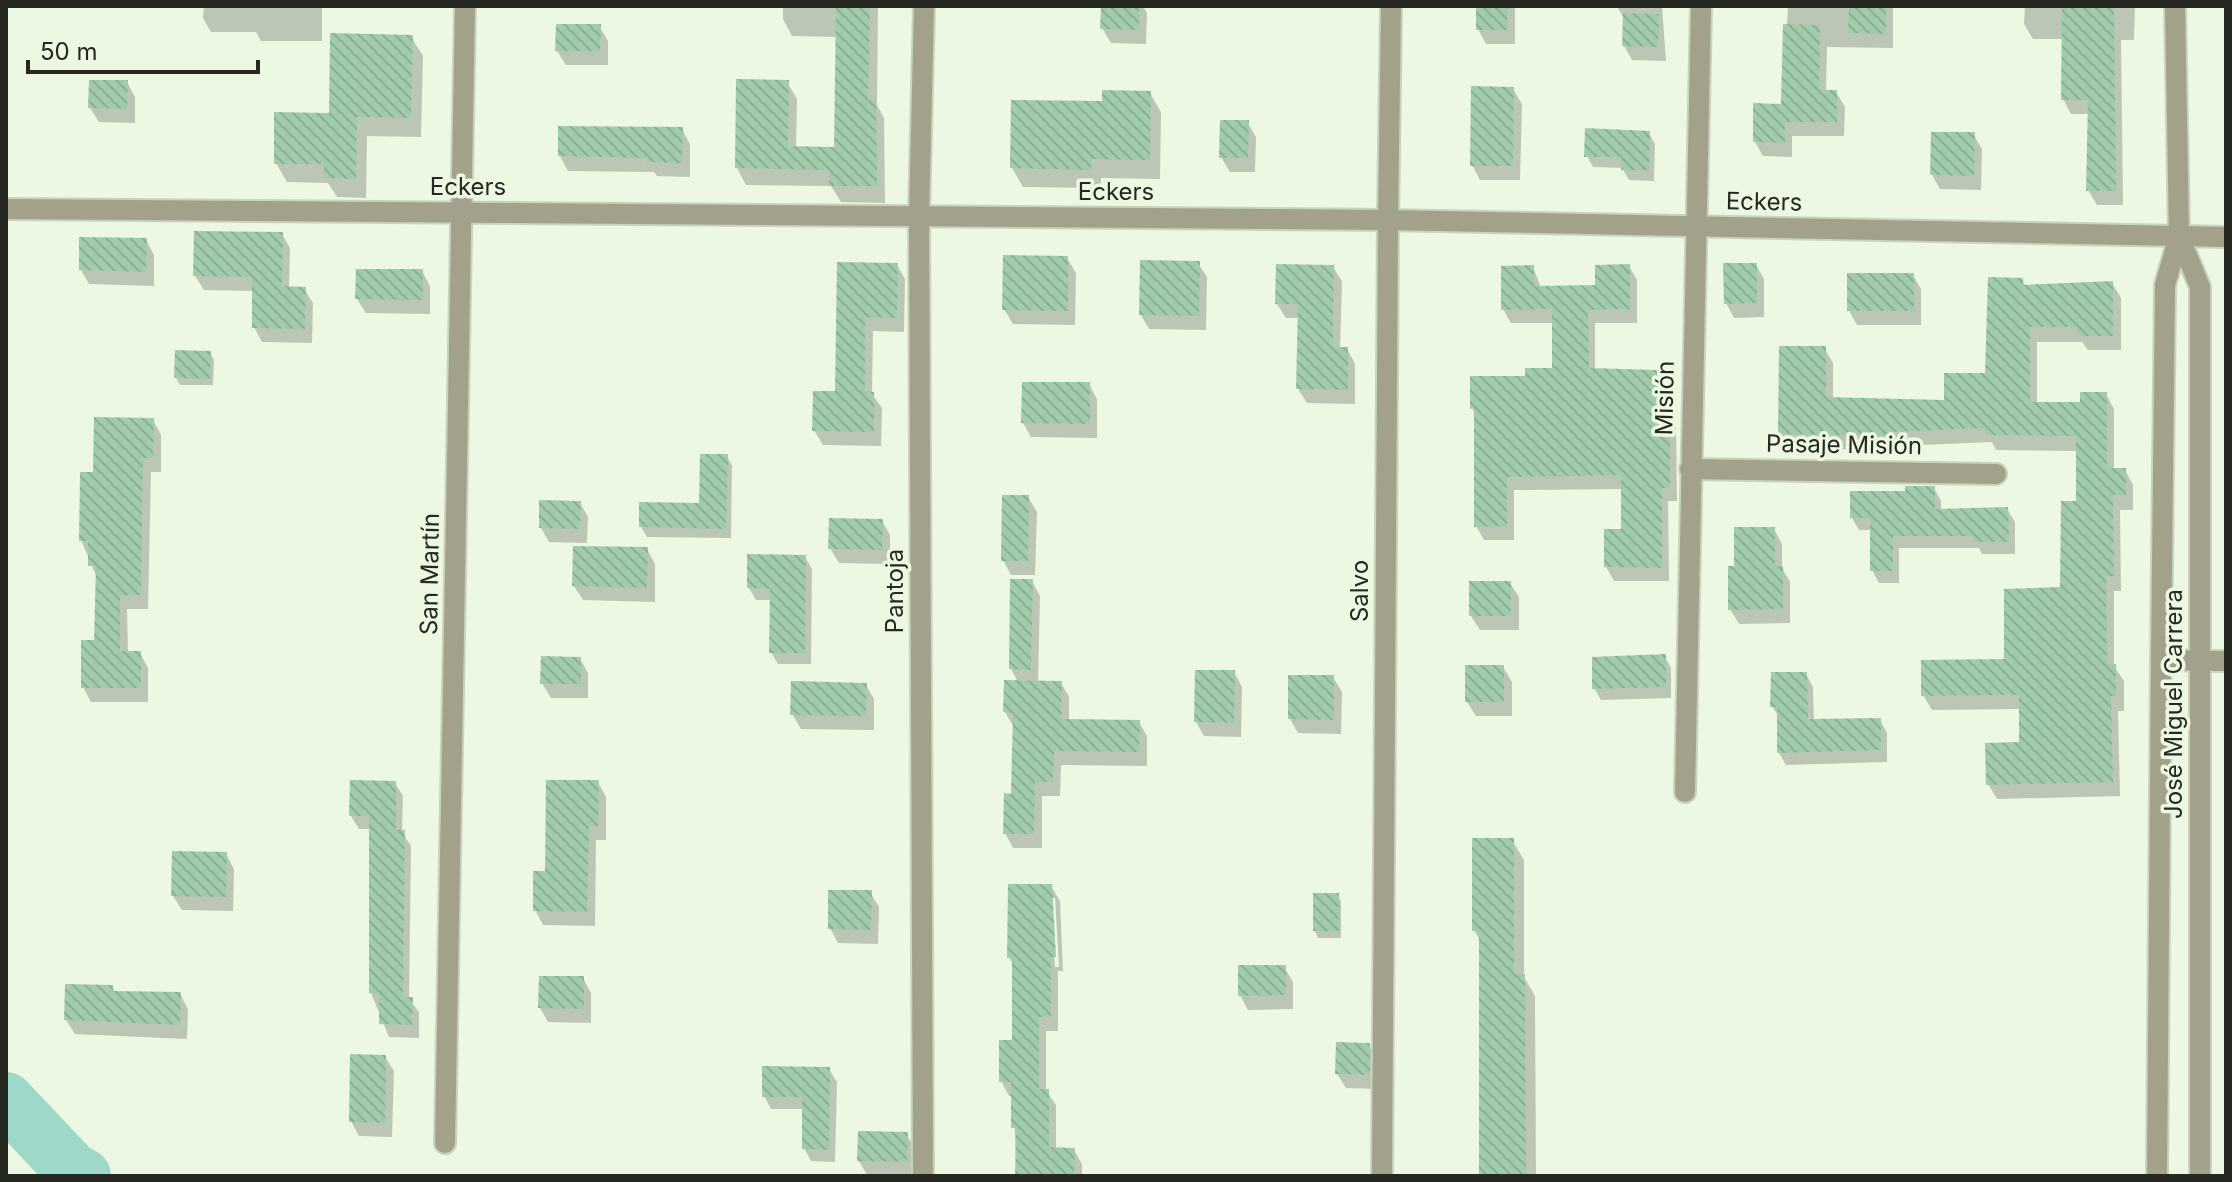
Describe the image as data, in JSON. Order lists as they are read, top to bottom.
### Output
{
  "streets": {
    "street": [
      "Eckers",
      "Misión",
      "Pasaje Misión",
      "San Martín",
      "Pantoja",
      "Salvo",
      "José Miguel Carrera"
    ]
  },
  "crossings": [
    ["Eckers", "Misión"],
    ["Eckers", "San Martín"],
    ["Eckers", "Pantoja"],
    ["Eckers", "Salvo"],
    ["Eckers", "José Miguel Carrera"],
    ["Misión", "Pasaje Misión"]
  ],
  "scale_bar": "50 m"
}
